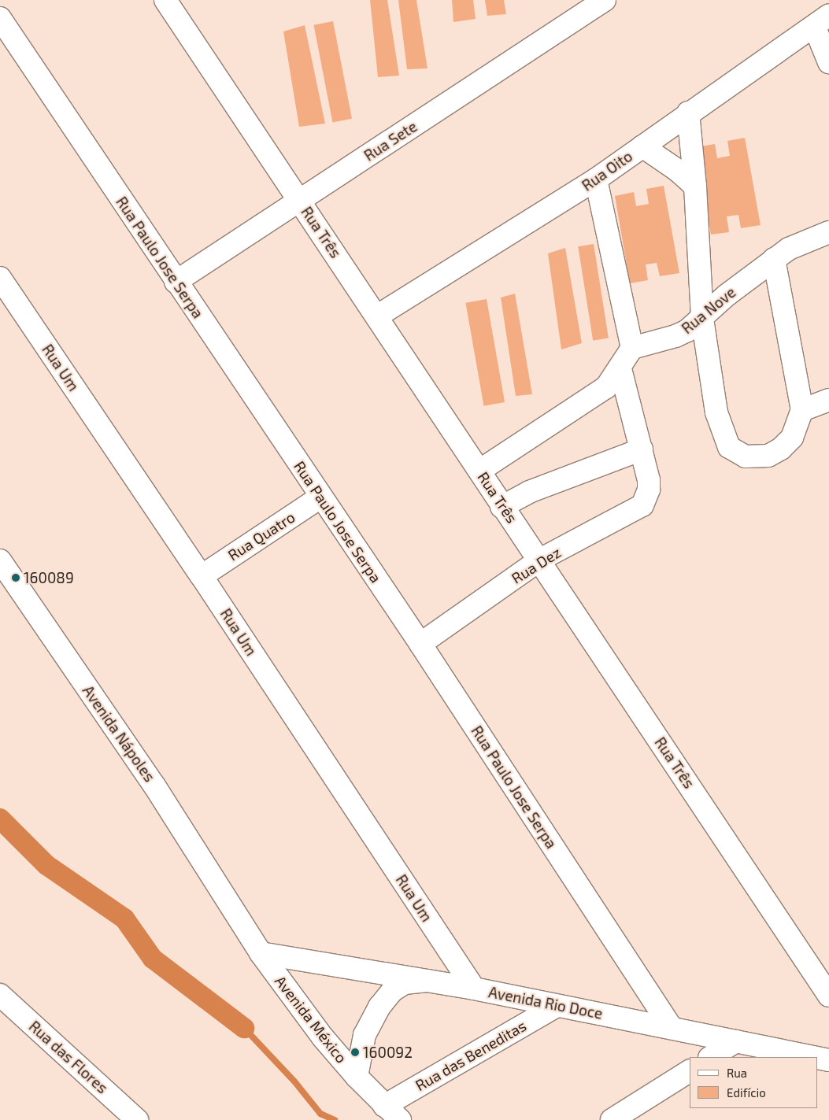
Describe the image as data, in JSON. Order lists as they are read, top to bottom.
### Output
{
  "streets": {
    "street": [
      "Rua Sete",
      "Rua Oito",
      "Rua Três",
      "Rua Paulo Jose Serpa",
      "Rua Nove",
      "Rua Um",
      "Rua Quatro",
      "Rua Dez",
      "Avenida Nápoles",
      "Avenida Rio Doce",
      "Avenida México",
      "Rua das Beneditas",
      "Rua das Flores"
    ]
  },
  "crossings": [
    ["Rua Sete", "Rua Três"],
    ["Rua Sete", "Rua Paulo Jose Serpa"],
    ["Rua Oito", "Rua Três"],
    ["Rua Três", "Rua Dez"],
    ["Rua Paulo Jose Serpa", "Rua Quatro"],
    ["Rua Paulo Jose Serpa", "Rua Dez"],
    ["Rua Paulo Jose Serpa", "Avenida Rio Doce"],
    ["Rua Um", "Rua Quatro"],
    ["Rua Um", "Avenida Rio Doce"],
    ["Avenida Nápoles", "Avenida México"],
    ["Avenida Rio Doce", "Avenida México"],
    ["Avenida Rio Doce", "Rua das Beneditas"],
    ["Avenida México", "Rua das Beneditas"]
  ],
  "places": ["160089", "160092"],
  "legend": ["Rua", "Edifício"]
}
